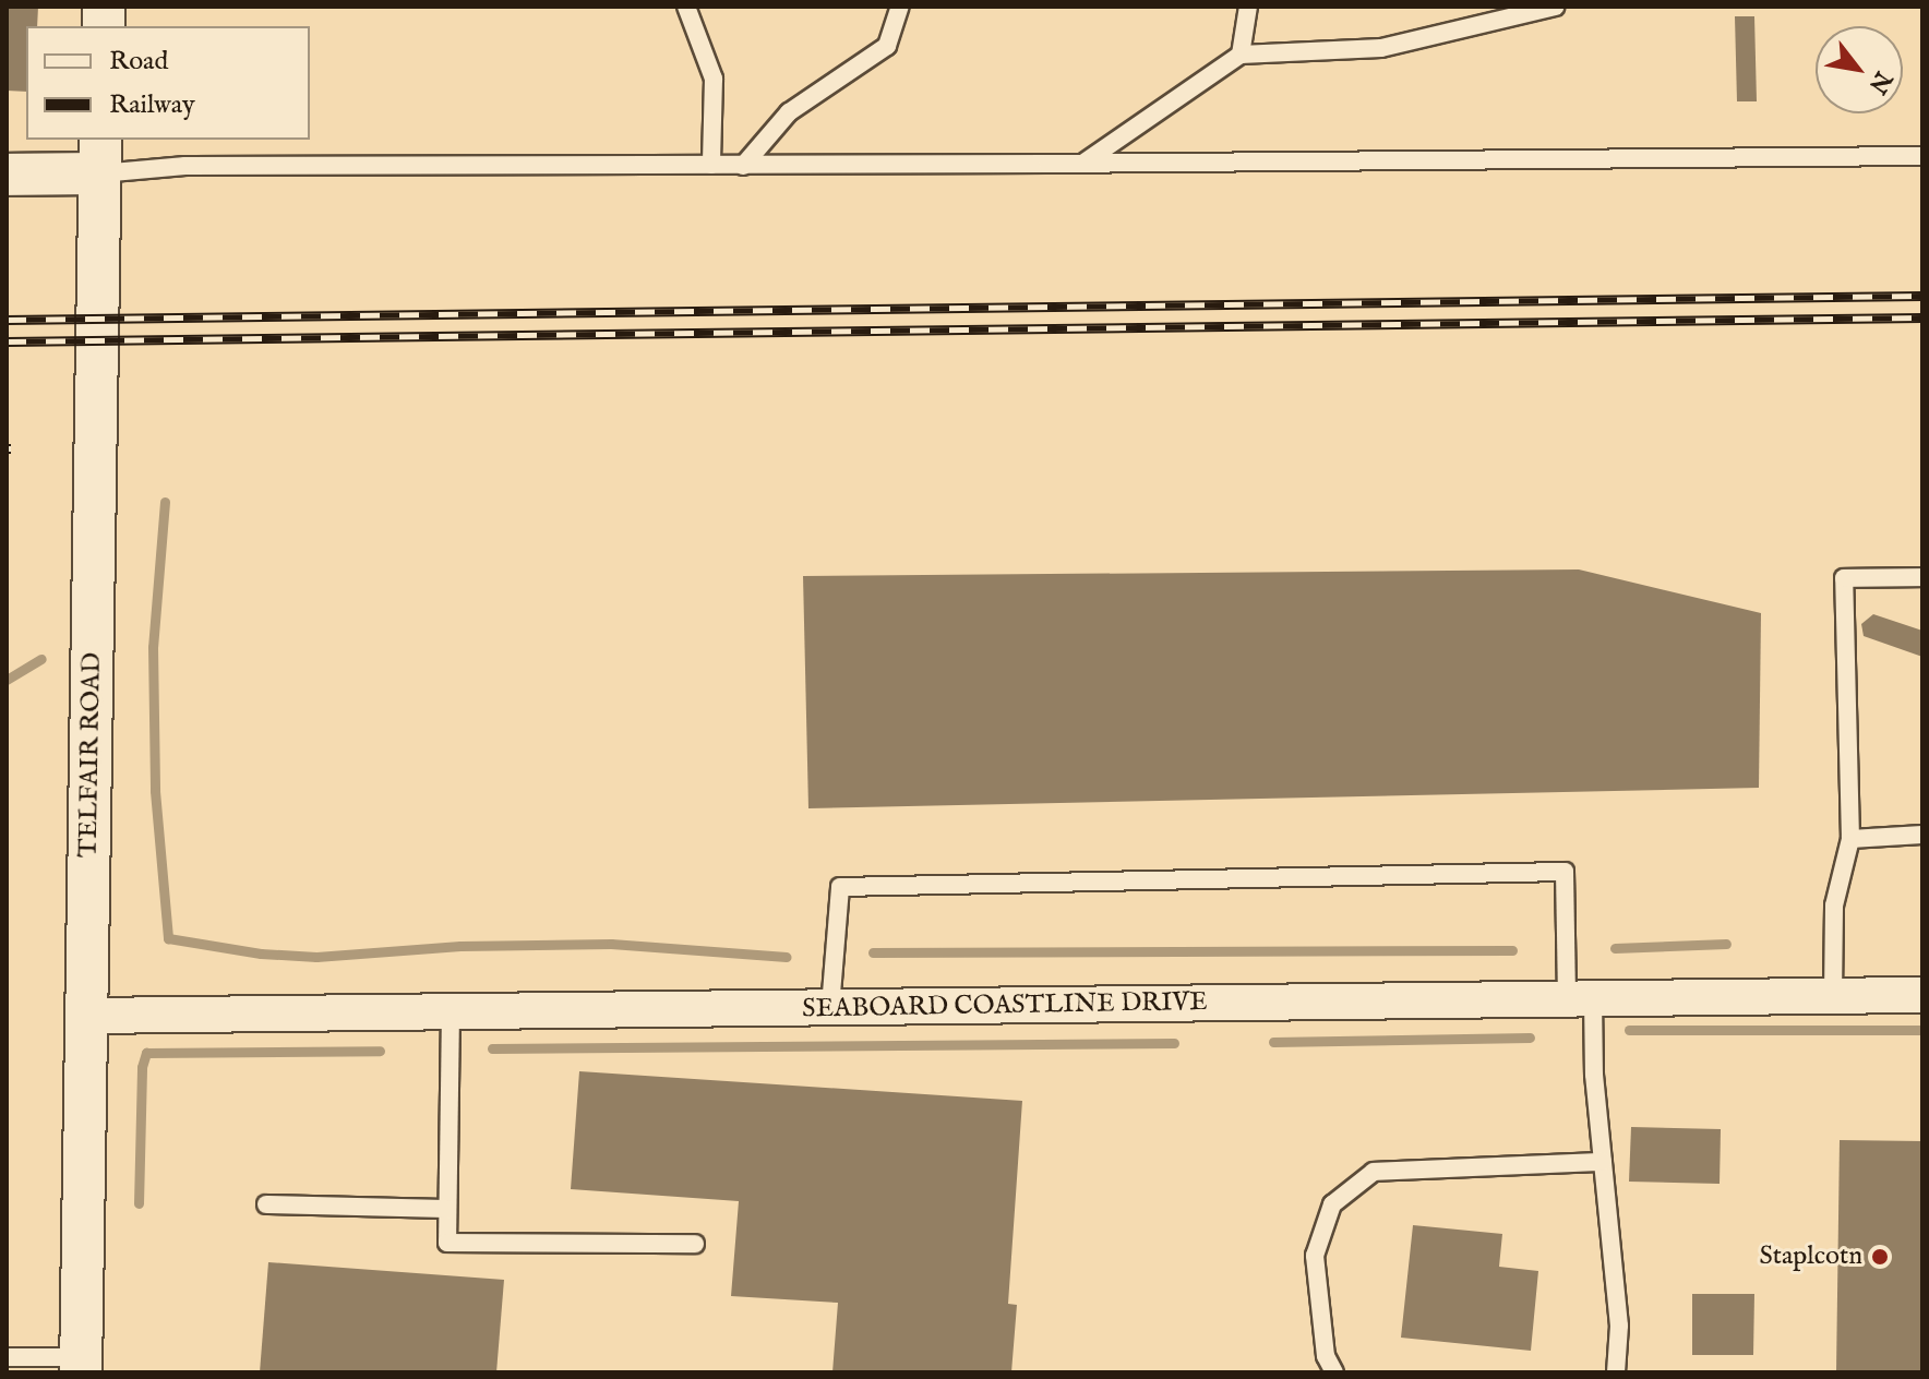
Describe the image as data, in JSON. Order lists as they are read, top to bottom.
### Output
{
  "streets": {
    "street": ["TELFAIR ROAD", "SEABOARD COASTLINE DRIVE"]
  },
  "crossings": [
    ["TELFAIR ROAD", "SEABOARD COASTLINE DRIVE"]
  ],
  "places": ["Staplcotn"],
  "legend": ["Road", "Railway"],
  "north": "bottom right"
}
